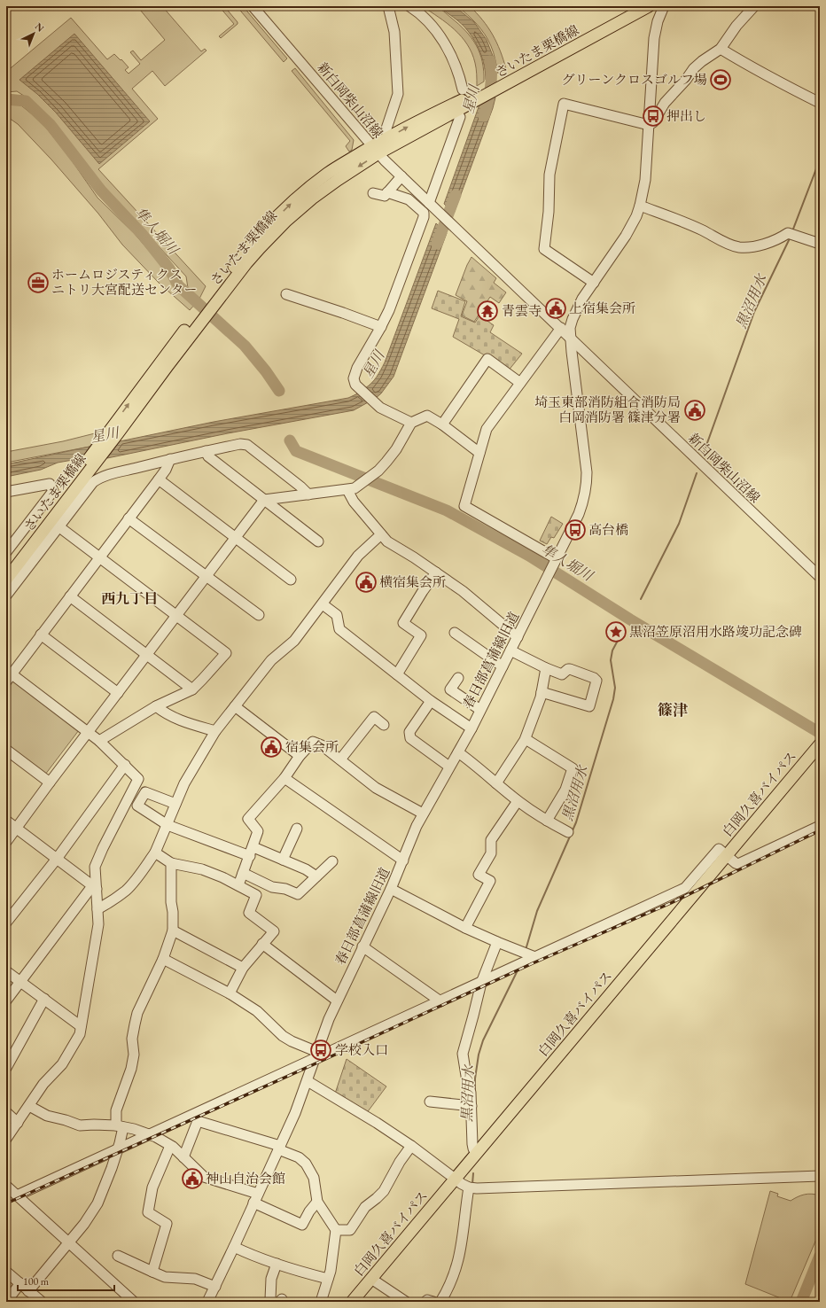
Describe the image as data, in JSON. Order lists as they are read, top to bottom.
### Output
{
  "streets": {
    "main road": ["さいたま栗橋線", "白岡久喜バイパス"],
    "street": ["新白岡柴山沼線", "春日部菖蒲線旧道"]
  },
  "crossings": [
    ["さいたま栗橋線", "新白岡柴山沼線"],
    ["新白岡柴山沼線", "春日部菖蒲線旧道"]
  ],
  "districts": ["西九丁目", "篠津"],
  "water": ["星川", "隼人堀川", "黒沼用水"],
  "places": {
    "sports": ["グリーンクロスゴルフ場"],
    "bus stop": ["押出し", "高台橋", "学校入口"],
    "office": ["ホームロジスティクス ニトリ大宮配送センター"],
    "public building": [
      "上宿集会所",
      "埼玉東部消防組合消防局 白岡消防署 篠津分署",
      "横宿集会所",
      "宿集会所",
      "神山自治会館"
    ],
    "temple": ["青雲寺"],
    "place": ["黒沼笠原沼用水路竣功記念碑"]
  },
  "scale_bar": "100 m",
  "north": "top right"
}
